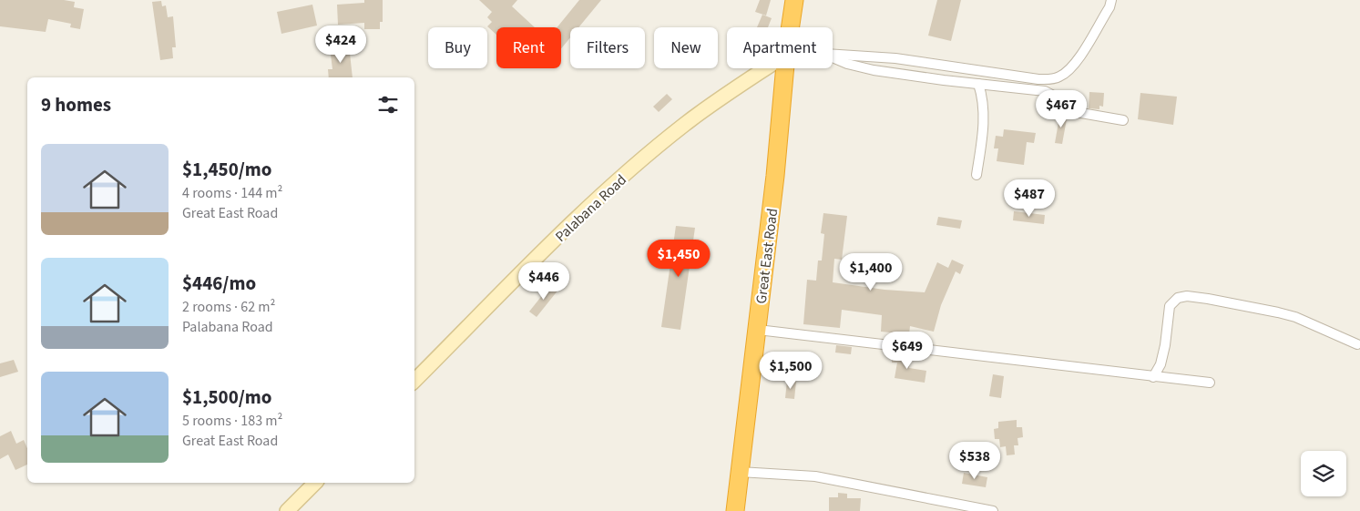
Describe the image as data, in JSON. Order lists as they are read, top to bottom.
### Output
{
  "streets": {
    "highway": ["Great East Road"],
    "street": ["Palabana Road"]
  },
  "page": {
    "price": [
      "$424",
      "$467",
      "$487",
      "$1,450",
      "$1,400",
      "$446",
      "$649",
      "$1,500",
      "$538"
    ],
    "chip": [
      "Buy",
      "Rent",
      "Filters",
      "New",
      "Apartment"
    ],
    "heading": "9 homes",
    "list": [
      {
        "name": "$1,450/mo",
        "note": "4 rooms · 144 m² · Great East Road"
      },
      {
        "name": "$446/mo",
        "note": "2 rooms · 62 m² · Palabana Road"
      },
      {
        "name": "$1,500/mo",
        "note": "5 rooms · 183 m² · Great East Road"
      }
    ]
  }
}
